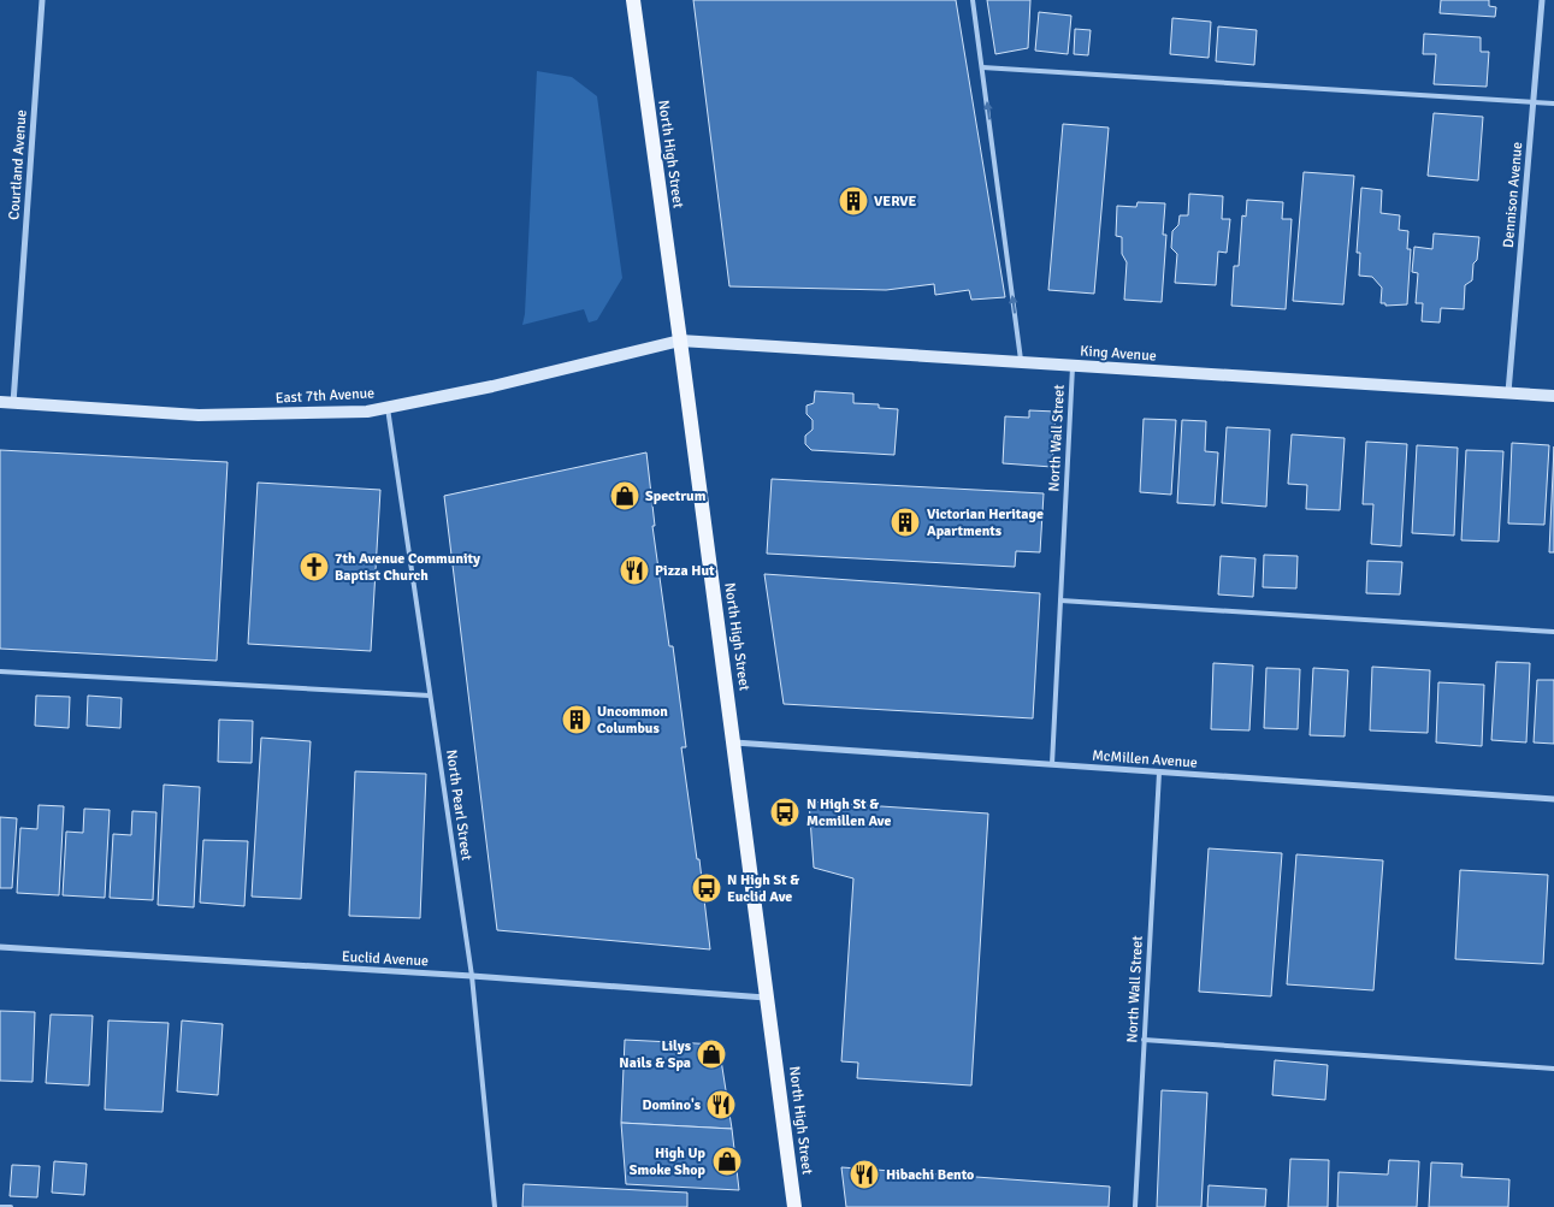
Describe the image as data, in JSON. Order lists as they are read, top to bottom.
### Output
{
  "streets": {
    "main road": ["North High Street"],
    "street": [
      "Courtland Avenue",
      "Dennison Avenue",
      "King Avenue",
      "East 7th Avenue",
      "McMillen Avenue",
      "Euclid Avenue"
    ],
    "lane": ["North Wall Street", "North Pearl Street"]
  },
  "crossings": [
    ["North High Street", "King Avenue"],
    ["North High Street", "East 7th Avenue"],
    ["North High Street", "McMillen Avenue"],
    ["North High Street", "Euclid Avenue"],
    ["Courtland Avenue", "East 7th Avenue"],
    ["Dennison Avenue", "King Avenue"],
    ["King Avenue", "East 7th Avenue"],
    ["King Avenue", "North Wall Street"],
    ["East 7th Avenue", "North Pearl Street"],
    ["North Wall Street", "McMillen Avenue"],
    ["North Pearl Street", "Euclid Avenue"]
  ],
  "places": {
    "building": ["VERVE", "Victorian Heritage Apartments", "Uncommon Columbus"],
    "shop": ["Spectrum", "Lilys Nails & Spa", "High Up Smoke Shop"],
    "church": ["7th Avenue Community Baptist Church"],
    "restaurant": ["Pizza Hut", "Domino's", "Hibachi Bento"],
    "bus stop": ["N High St & Mcmillen Ave", "N High St & Euclid Ave"]
  }
}
